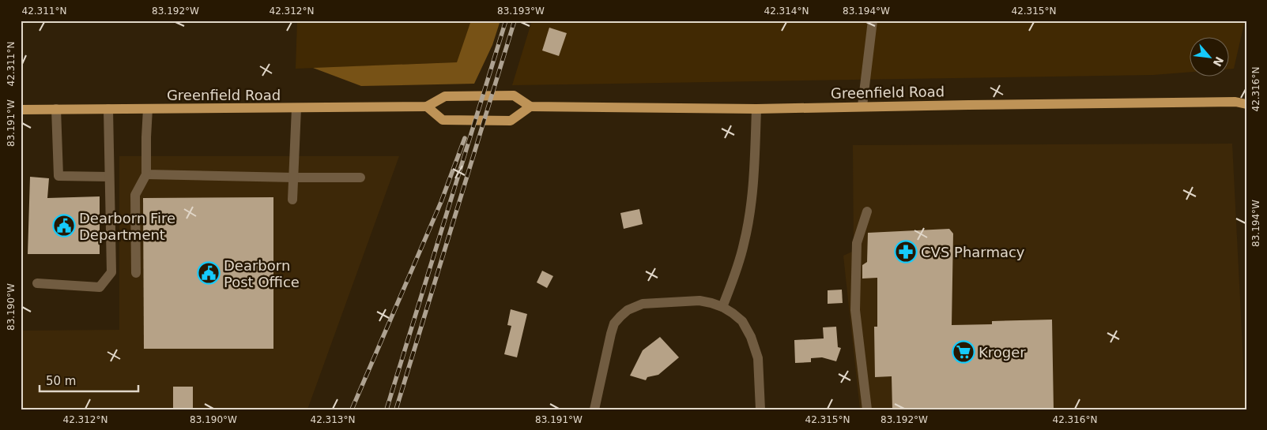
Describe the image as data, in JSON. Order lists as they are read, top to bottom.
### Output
{
  "streets": {
    "main road": ["Greenfield Road"]
  },
  "places": {
    "public building": ["Dearborn Fire Department", "Dearborn Post Office"],
    "pharmacy": ["CVS Pharmacy"],
    "supermarket": ["Kroger"]
  },
  "scale_bar": "50 m",
  "north": "bottom right",
  "coordinates": [
    "42.311°N",
    "83.192°W",
    "42.312°N",
    "83.193°W",
    "42.314°N",
    "83.194°W",
    "42.315°N",
    "42.316°N",
    "83.191°W",
    "83.190°W",
    "42.313°N"
  ]
}
